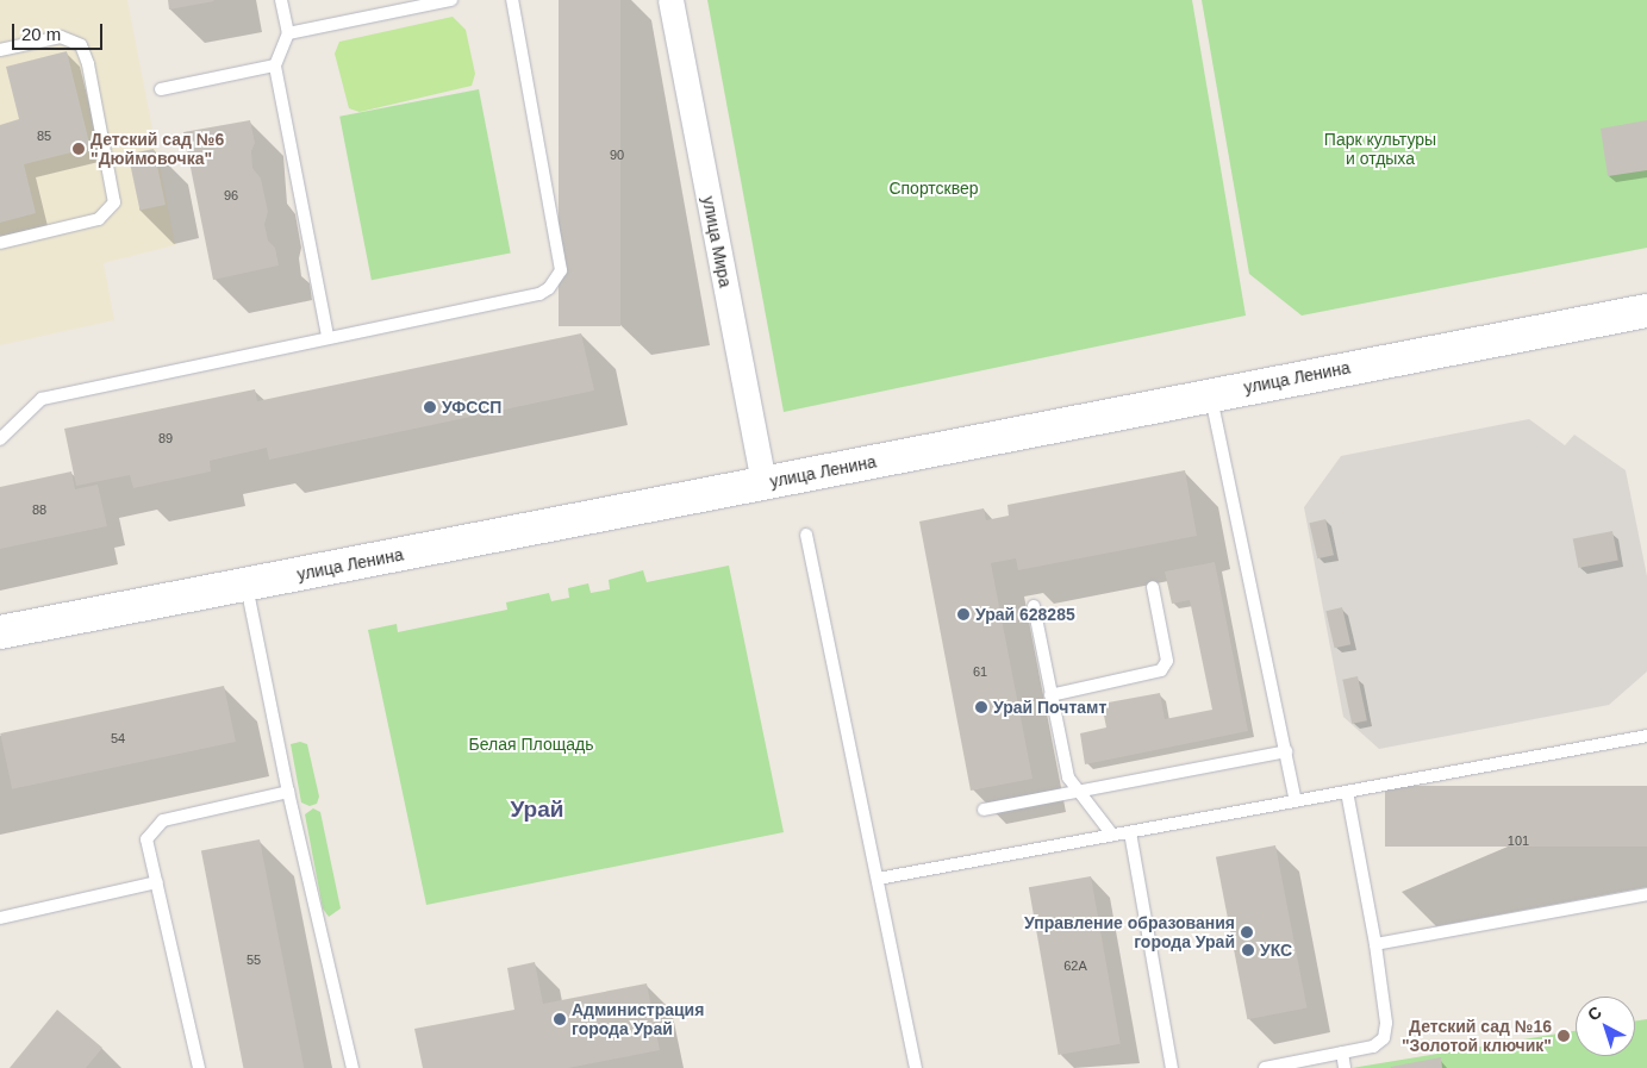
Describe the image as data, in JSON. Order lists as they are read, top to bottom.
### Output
{
  "streets": {
    "main road": ["улица Ленина"],
    "street": ["улица Мира"]
  },
  "crossings": [
    ["улица Мира", "улица Ленина"]
  ],
  "districts": ["Урай"],
  "parks": ["Парк культуры и отдыха", "Спортсквер", "Белая Площадь"],
  "places": [
    "Детский сад №6 \"Дюймовочка\"",
    "УФССП",
    "Урай 628285",
    "Урай Почтамт",
    "Управление образования города Урай",
    "УКС",
    "Администрация города Урай",
    "Детский сад №16 \"Золотой ключик\""
  ],
  "house_numbers": [
    "85",
    "90",
    "96",
    "89",
    "88",
    "61",
    "54",
    "101",
    "55",
    "62А"
  ],
  "scale_bar": "20 m",
  "north": "top left"
}
